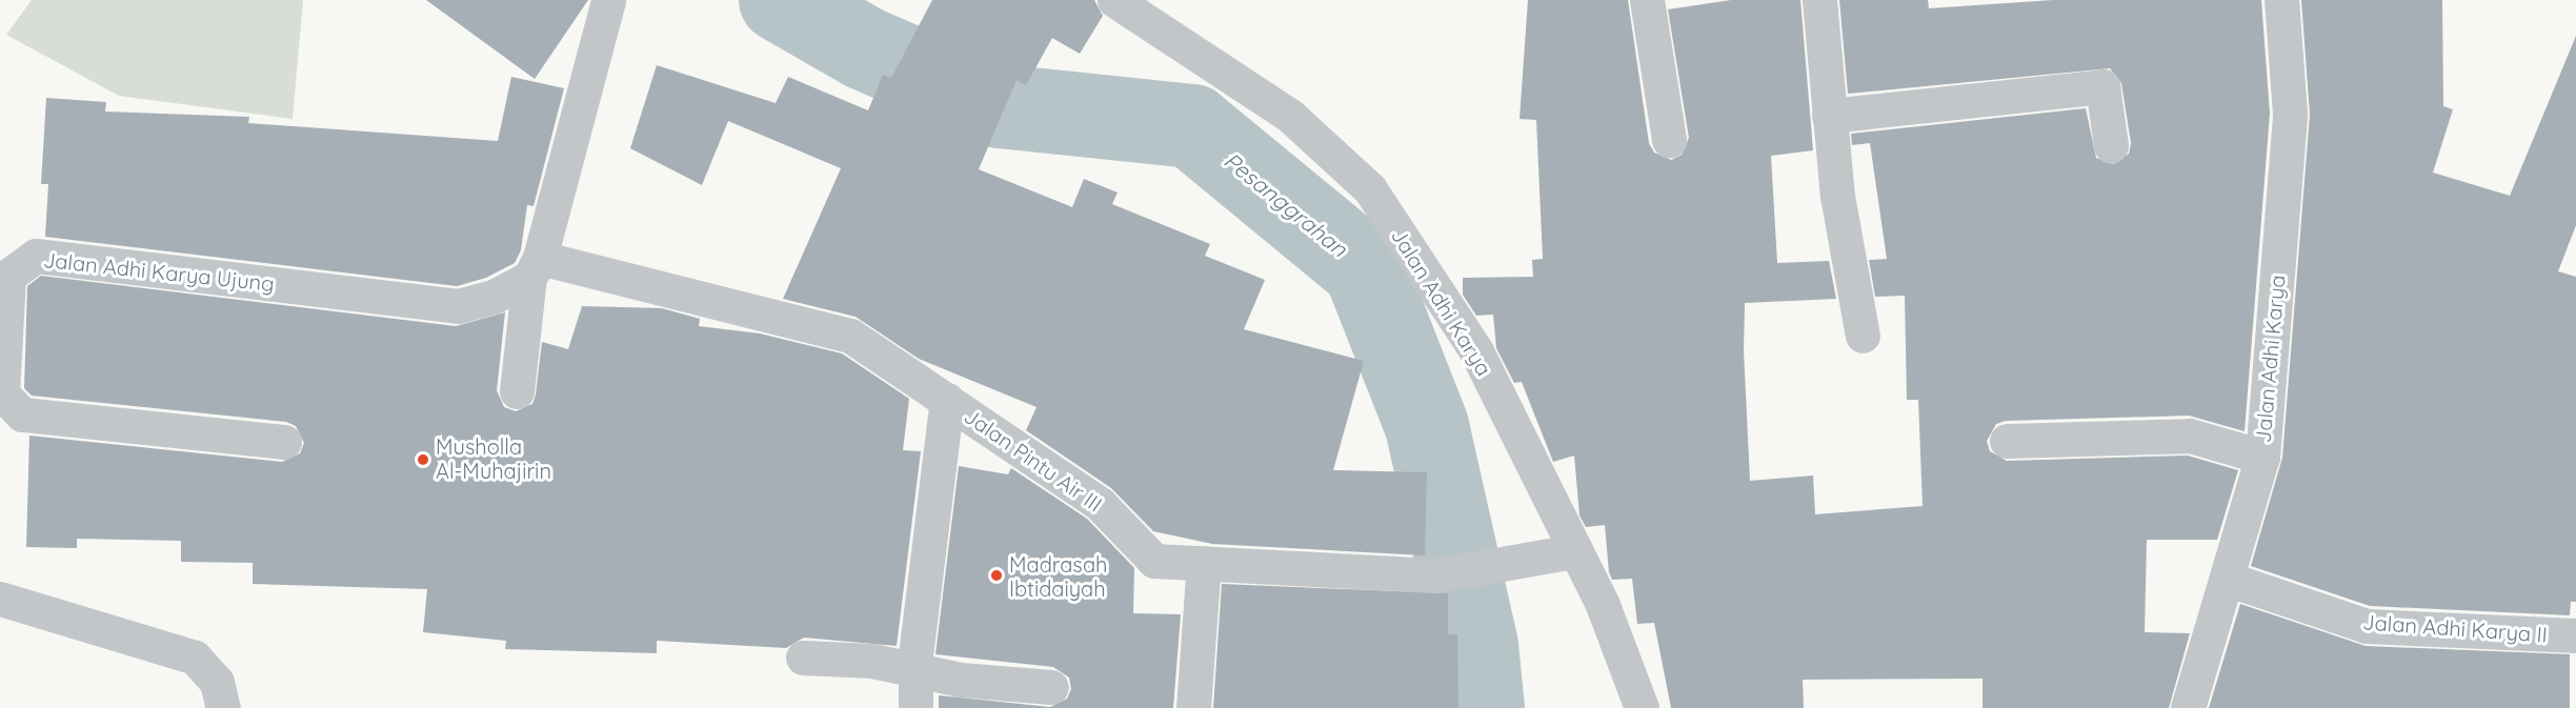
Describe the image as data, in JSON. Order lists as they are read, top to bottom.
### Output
{
  "streets": {
    "street": [
      "Jalan Adhi Karya Ujung",
      "Jalan Adhi Karya",
      "Jalan Pintu Air III",
      "Jalan Adhi Karya II"
    ]
  },
  "crossings": [
    ["Jalan Adhi Karya Ujung", "Jalan Pintu Air III"],
    ["Jalan Adhi Karya", "Jalan Pintu Air III"],
    ["Jalan Adhi Karya", "Jalan Adhi Karya II"]
  ],
  "water": ["Pesanggrahan"],
  "places": ["Musholla Al-Muhajirin", "Madrasah Ibtidaiyah"]
}
